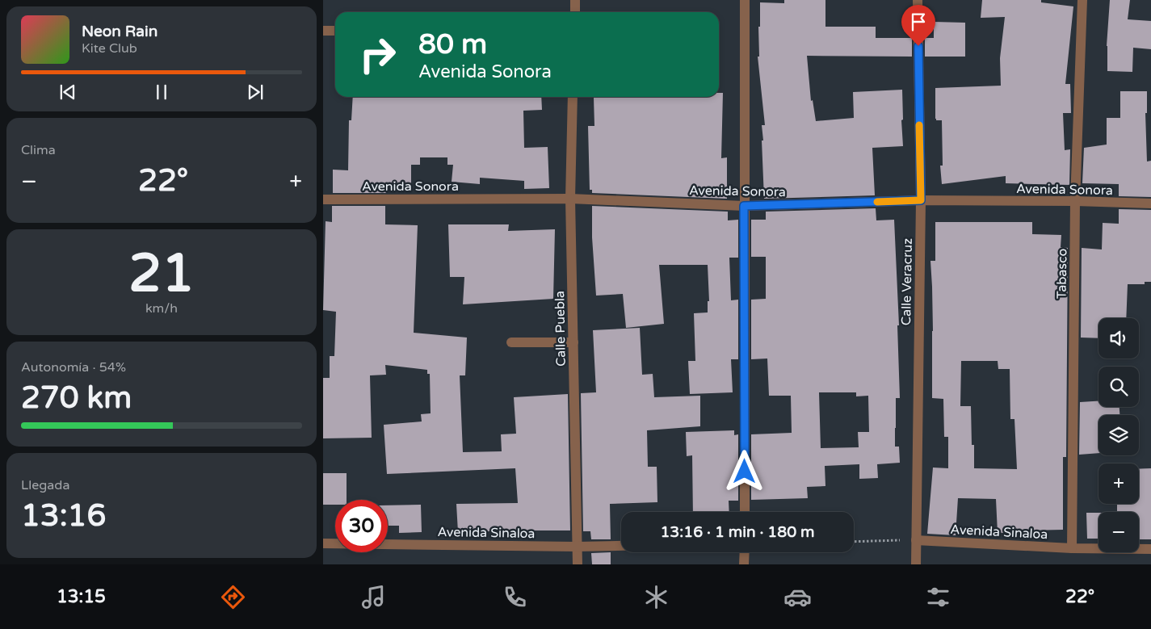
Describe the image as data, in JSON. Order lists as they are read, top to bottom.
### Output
{
  "streets": {
    "street": [
      "Avenida Sonora",
      "Tabasco",
      "Calle Veracruz",
      "Calle Puebla",
      "Avenida Sinaloa"
    ]
  },
  "crossings": [
    ["Avenida Sonora", "Tabasco"],
    ["Avenida Sonora", "Calle Veracruz"],
    ["Avenida Sonora", "Calle Puebla"],
    ["Tabasco", "Avenida Sinaloa"],
    ["Calle Veracruz", "Avenida Sinaloa"],
    ["Calle Puebla", "Avenida Sinaloa"]
  ],
  "page": {
    "turn": ["80 m", "Avenida Sonora"],
    "song": ["Neon Rain", "Kite Club"],
    "tile": [
      "Clima",
      ["21", "km/h"],
      ["Autonomía · 54%", "270 km"],
      ["Llegada", "13:16"]
    ],
    "heat": ["−", "22°", "+"],
    "map_buttons": ["+", "−"],
    "limit": "30",
    "trip": "13:16 · 1 min · 180 m",
    "tabs": ["13:15", "22°"]
  }
}
